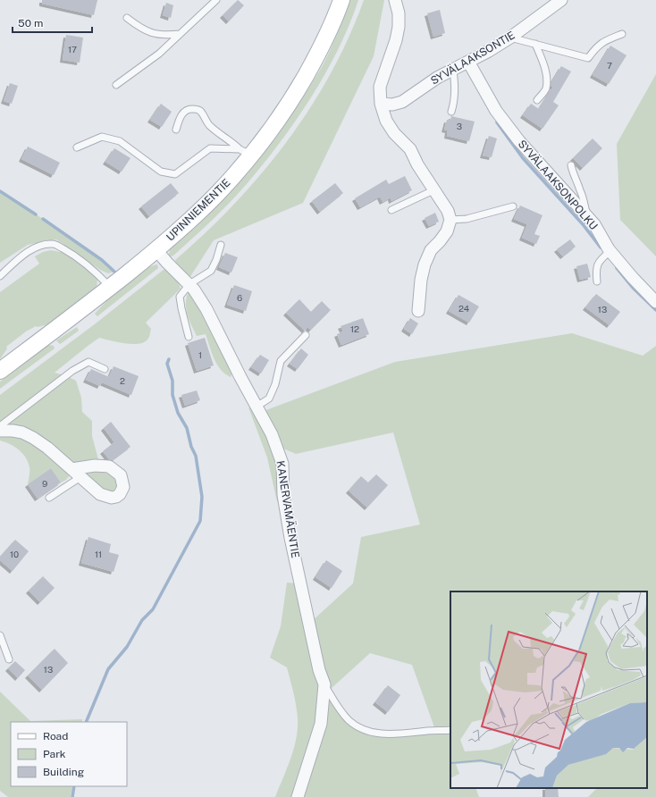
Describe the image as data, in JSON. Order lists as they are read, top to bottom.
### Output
{
  "streets": {
    "main road": ["UPINNIEMENTIE"],
    "street": ["SYVÄLAAKSONTIE", "SYVÄLAAKSONPOLKU", "KANERVAMÄENTIE"]
  },
  "crossings": [
    ["SYVÄLAAKSONTIE", "SYVÄLAAKSONPOLKU"],
    ["UPINNIEMENTIE", "KANERVAMÄENTIE"]
  ],
  "house_numbers": [
    "17",
    "7",
    "3",
    "6",
    "24",
    "13",
    "12",
    "1",
    "2",
    "9",
    "10",
    "11",
    "13"
  ],
  "legend": ["Road", "Park", "Building"],
  "scale_bar": "50 m"
}
